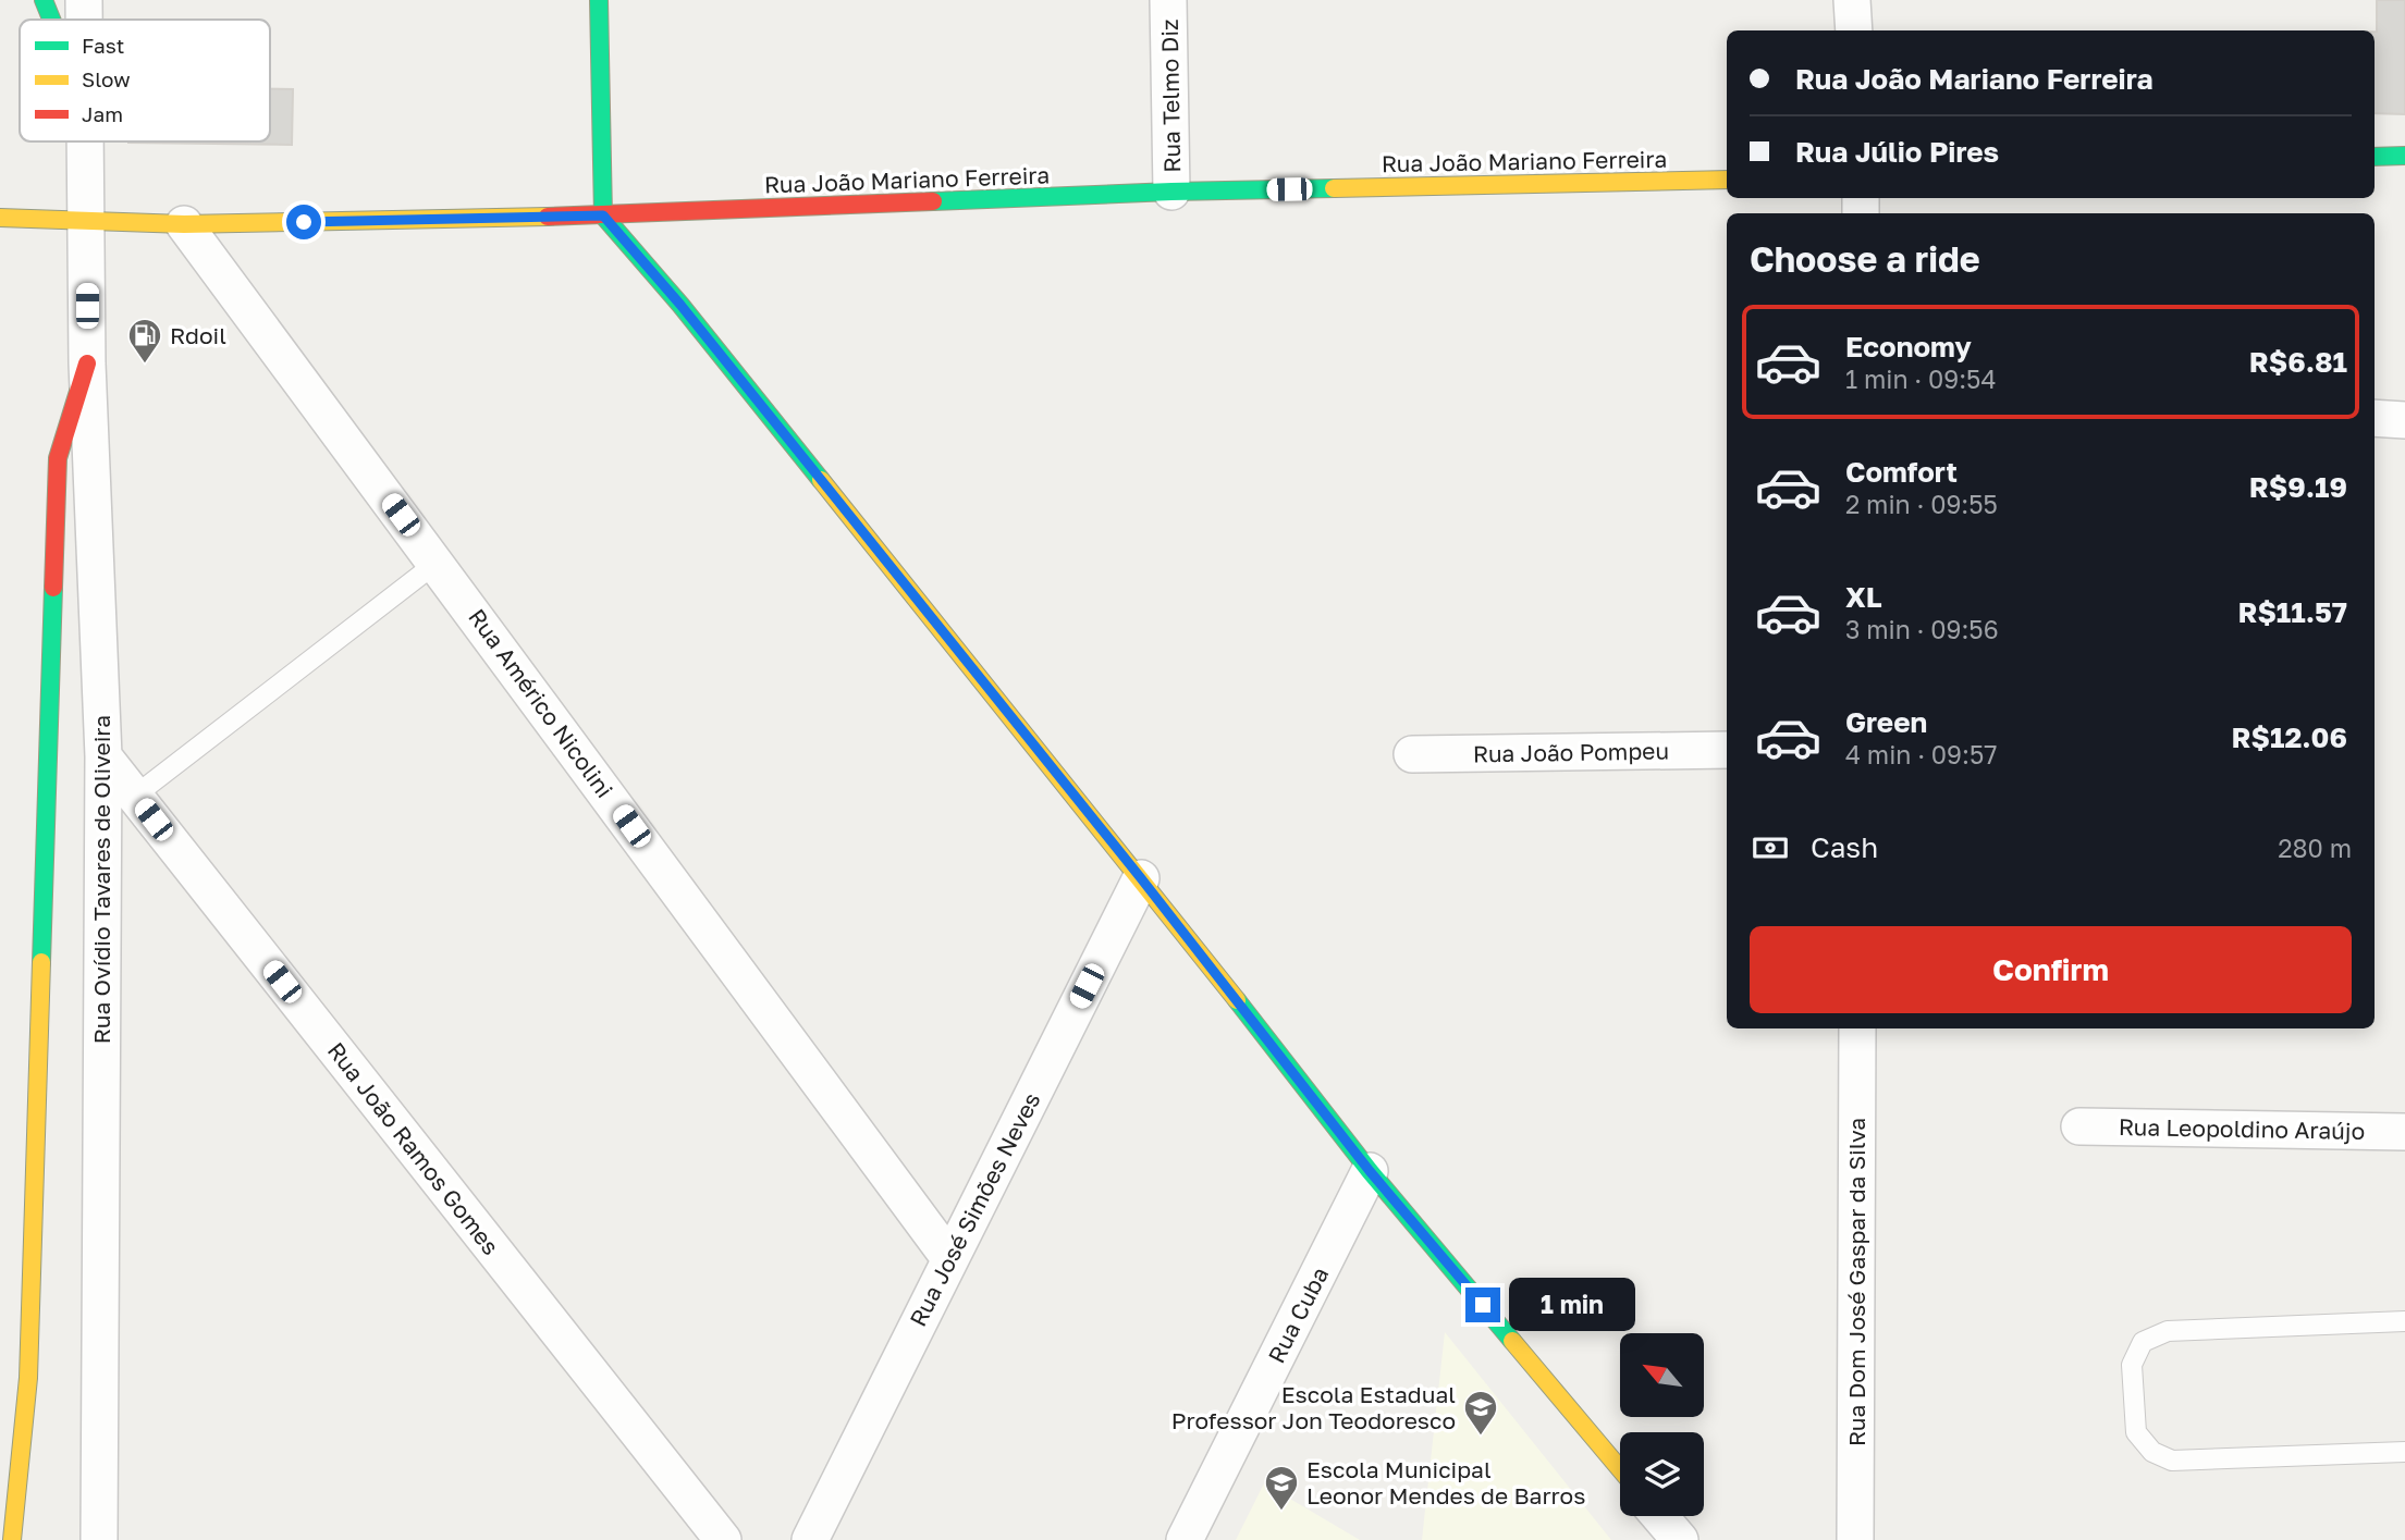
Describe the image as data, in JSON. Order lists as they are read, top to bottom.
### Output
{
  "streets": {
    "main road": ["Rua João Mariano Ferreira"],
    "street": [
      "Rua Telmo Diz",
      "Rua Américo Nicolini",
      "Rua João Pompeu",
      "Rua Ovídio Tavares de Oliveira",
      "Rua Leopoldino Araújo",
      "Rua João Ramos Gomes",
      "Rua José Simões Neves",
      "Rua Dom José Gaspar da Silva",
      "Rua Cuba"
    ]
  },
  "crossings": [
    ["Rua Telmo Diz", "Rua João Mariano Ferreira"],
    ["Rua João Mariano Ferreira", "Rua Américo Nicolini"],
    ["Rua João Mariano Ferreira", "Rua Ovídio Tavares de Oliveira"],
    ["Rua Américo Nicolini", "Rua José Simões Neves"],
    ["Rua Ovídio Tavares de Oliveira", "Rua João Ramos Gomes"]
  ],
  "places": {
    "fuel station": ["Rdoil"],
    "school or university": ["Escola Estadual Professor Jon Teodoresco", "Escola Municipal Leonor Mendes de Barros"]
  },
  "legend": ["Fast", "Slow", "Jam"],
  "north": "top left",
  "page": {
    "banner": ["Rua João Mariano Ferreira", "Rua Júlio Pires"],
    "heading": "Choose a ride",
    "list": [
      {
        "name": "Economy",
        "note": "1 min · 09:54",
        "value": "R$6.81"
      },
      {
        "name": "Comfort",
        "note": "2 min · 09:55",
        "value": "R$9.19"
      },
      {
        "name": "XL",
        "note": "3 min · 09:56",
        "value": "R$11.57"
      },
      {
        "name": "Green",
        "note": "4 min · 09:57",
        "value": "R$12.06"
      }
    ],
    "pay": ["Cash", "280 m"],
    "buttons": "Confirm",
    "bubble": "1 min"
  }
}
